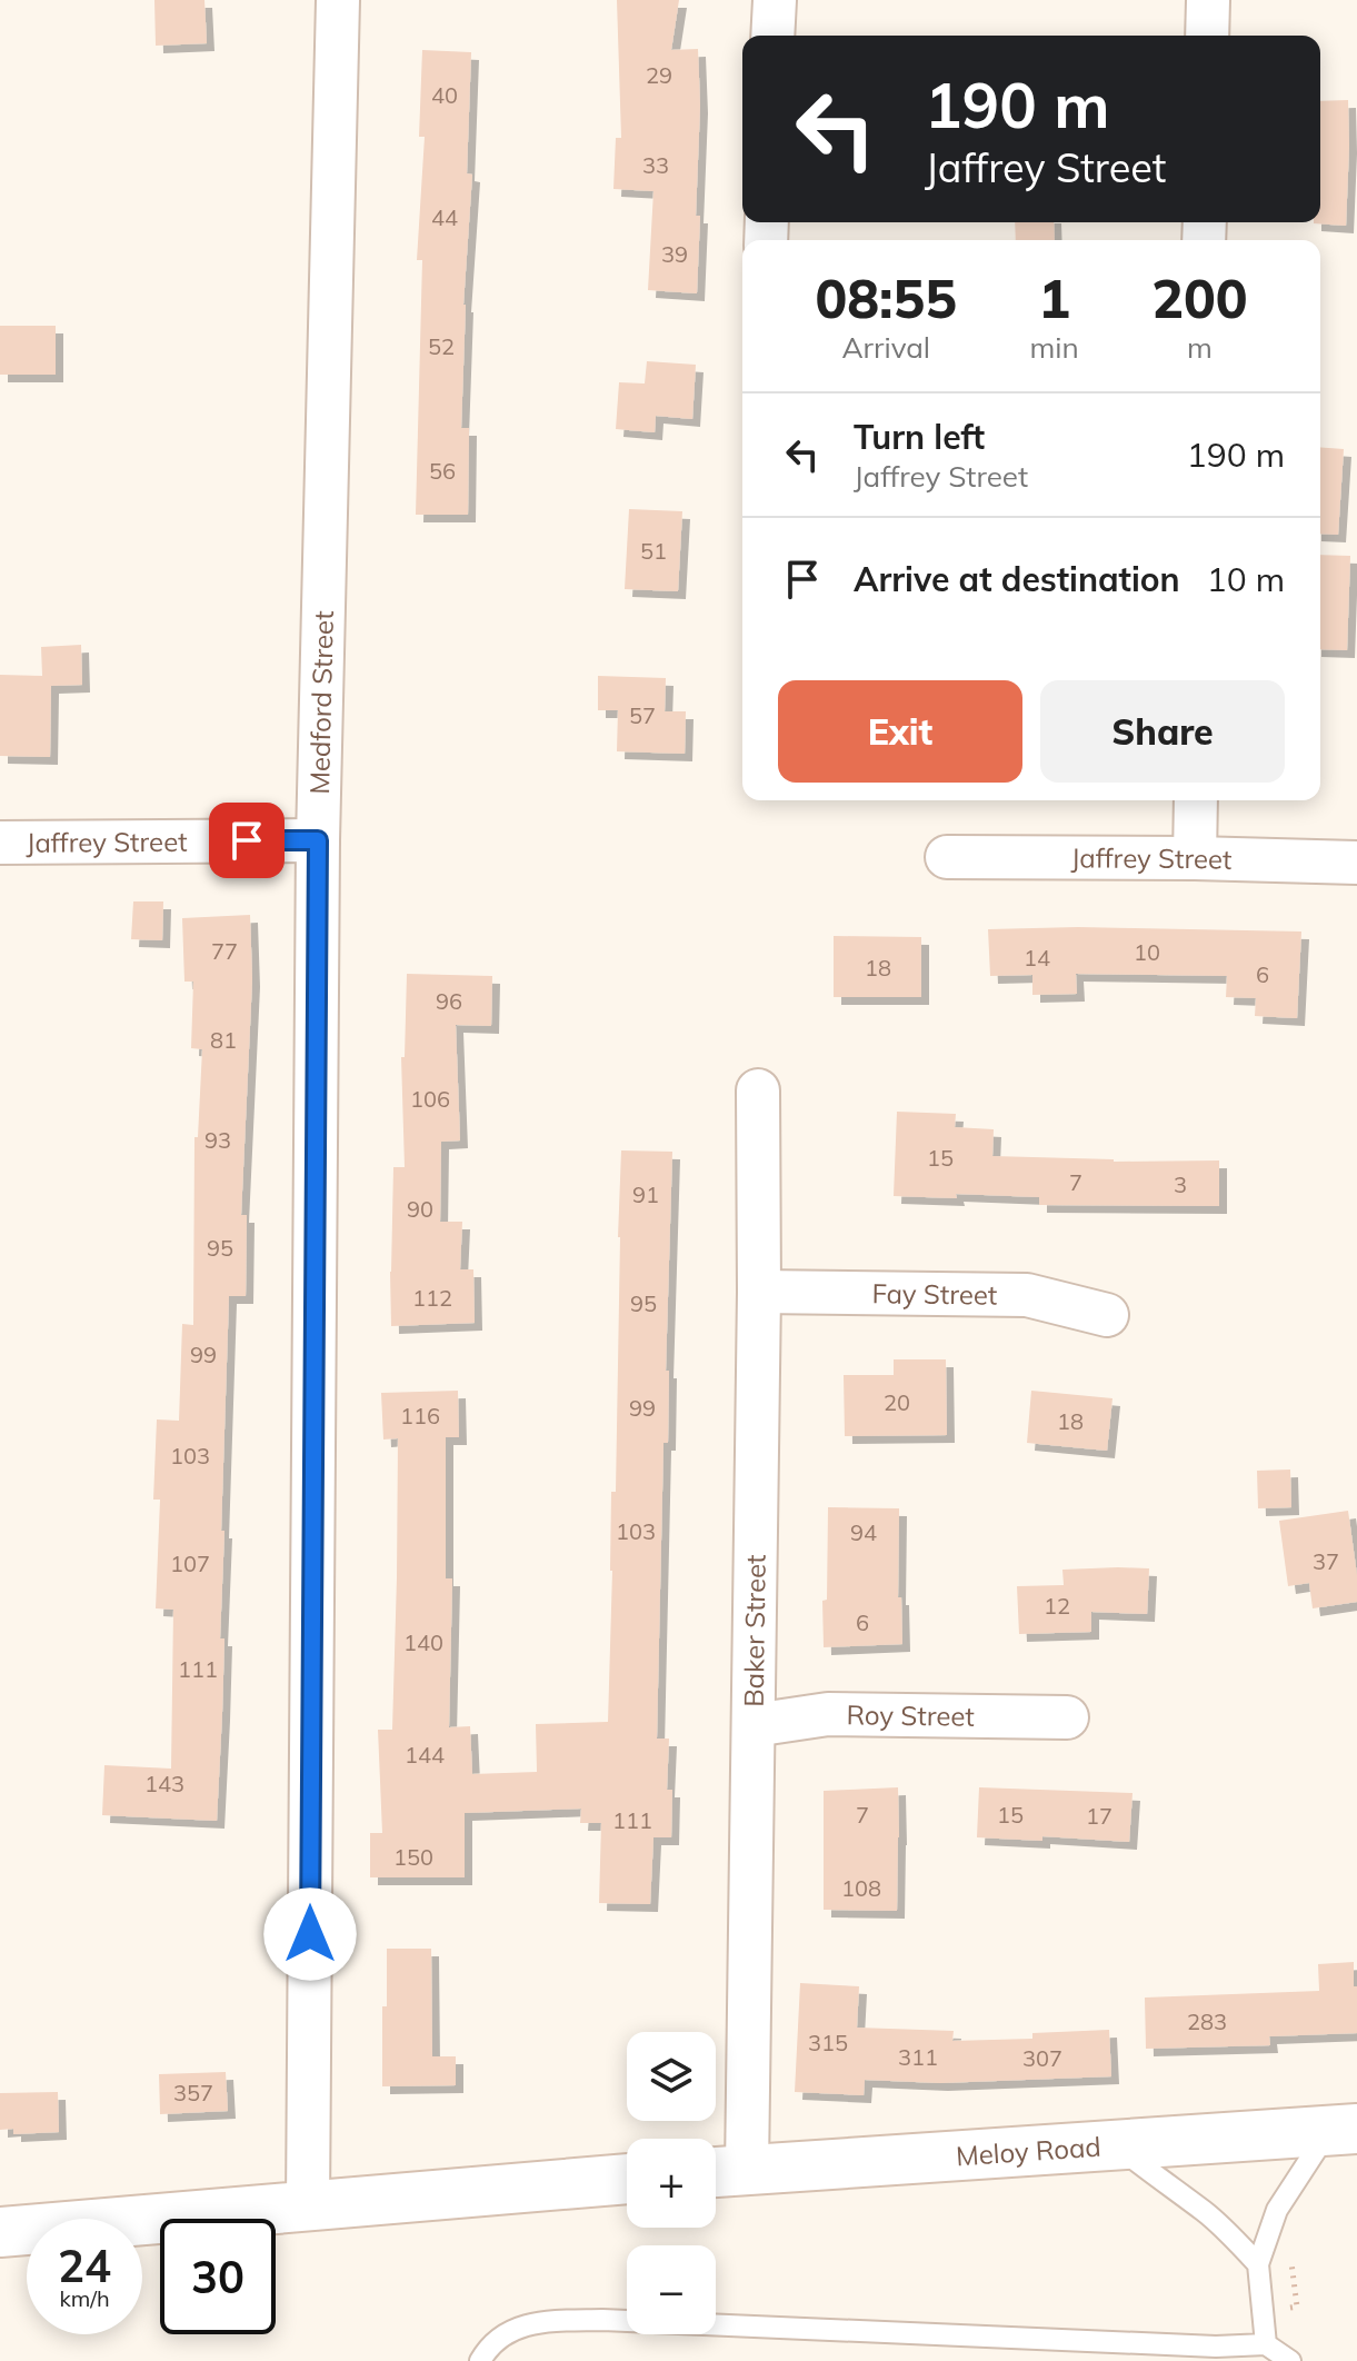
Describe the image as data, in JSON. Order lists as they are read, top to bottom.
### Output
{
  "streets": {
    "main road": ["Meloy Road"],
    "street": [
      "Medford Street",
      "Jaffrey Street",
      "Fay Street",
      "Baker Street",
      "Roy Street"
    ]
  },
  "crossings": [
    ["Medford Street", "Jaffrey Street"],
    ["Fay Street", "Baker Street"],
    ["Baker Street", "Roy Street"],
    ["Baker Street", "Meloy Road"]
  ],
  "house_numbers": [
    "29",
    "40",
    "33",
    "44",
    "39",
    "52",
    "56",
    "51",
    "57",
    "77",
    "10",
    "14",
    "18",
    "6",
    "96",
    "81",
    "106",
    "93",
    "15",
    "7",
    "3",
    "91",
    "90",
    "95",
    "112",
    "95",
    "99",
    "20",
    "99",
    "116",
    "18",
    "103",
    "103",
    "94",
    "37",
    "107",
    "12",
    "6",
    "140",
    "111",
    "144",
    "143",
    "7",
    "15",
    "17",
    "111",
    "150",
    "108",
    "283",
    "315",
    "311",
    "307",
    "357"
  ],
  "page": {
    "turn": ["190 m", "Jaffrey Street"],
    "eta": [
      "08:55",
      "Arrival",
      "1",
      "min",
      "200",
      "m"
    ],
    "list": [
      {
        "name": "Turn left",
        "note": "Jaffrey Street",
        "value": "190 m"
      },
      {
        "name": "Arrive at destination",
        "value": "10 m"
      }
    ],
    "buttons": ["Exit", "Share"],
    "map_buttons": ["+", "−"],
    "speed": "24 km/h",
    "limit": "30"
  }
}
